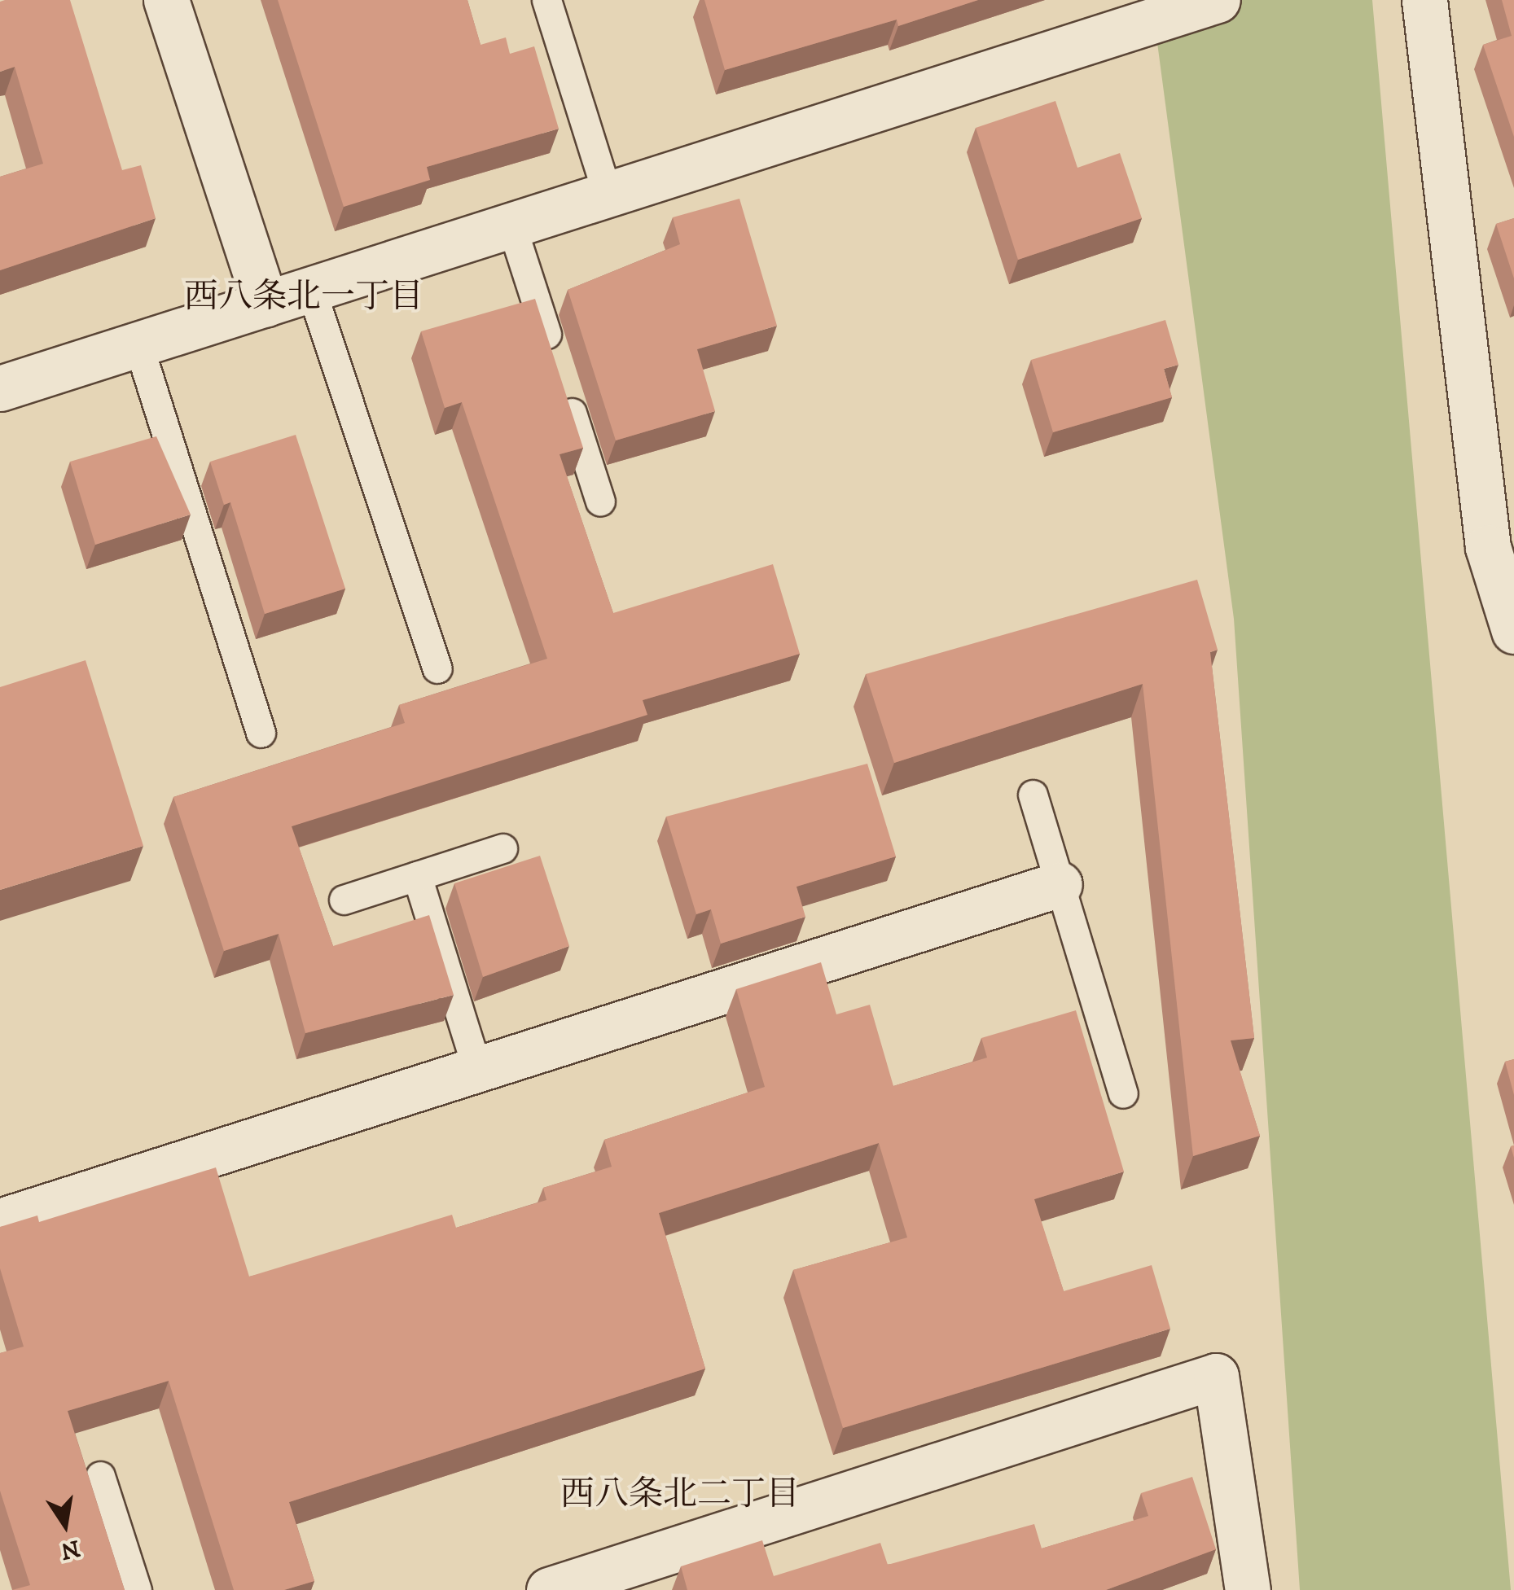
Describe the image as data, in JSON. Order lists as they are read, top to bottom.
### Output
{
  "districts": ["西八条北一丁目", "西八条北二丁目"],
  "north": "bottom"
}
